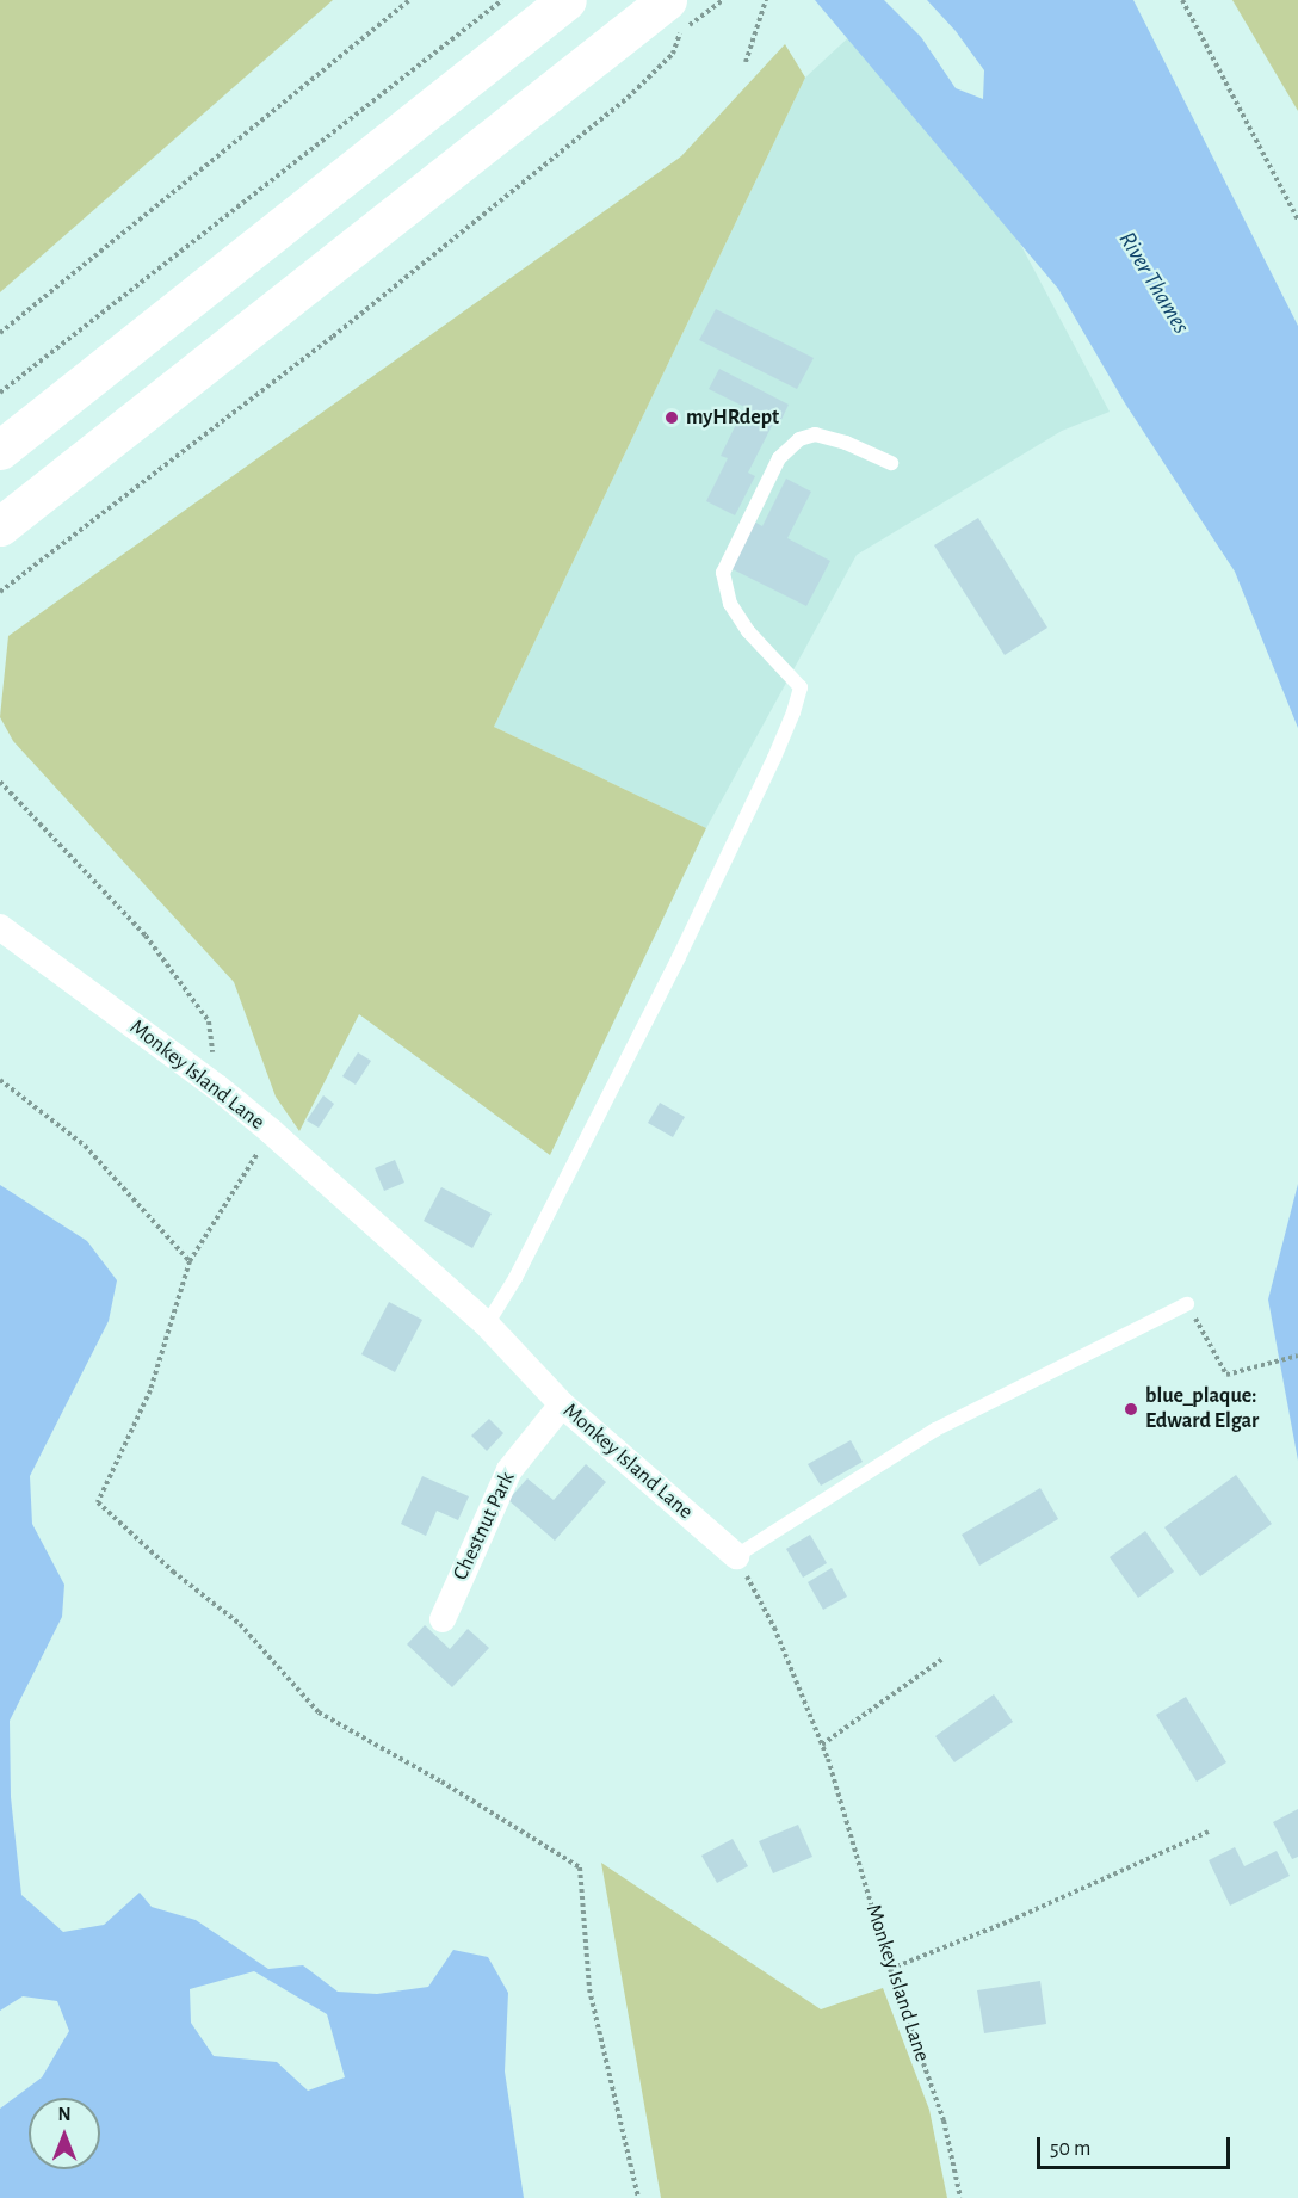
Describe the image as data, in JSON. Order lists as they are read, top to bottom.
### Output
{
  "streets": {
    "street": ["Monkey Island Lane", "Chestnut Park"]
  },
  "crossings": [
    ["Monkey Island Lane", "Chestnut Park"]
  ],
  "water": ["River Thames"],
  "places": ["myHRdept", "blue_plaque: Edward Elgar"],
  "scale_bar": "50 m",
  "north": "top"
}
